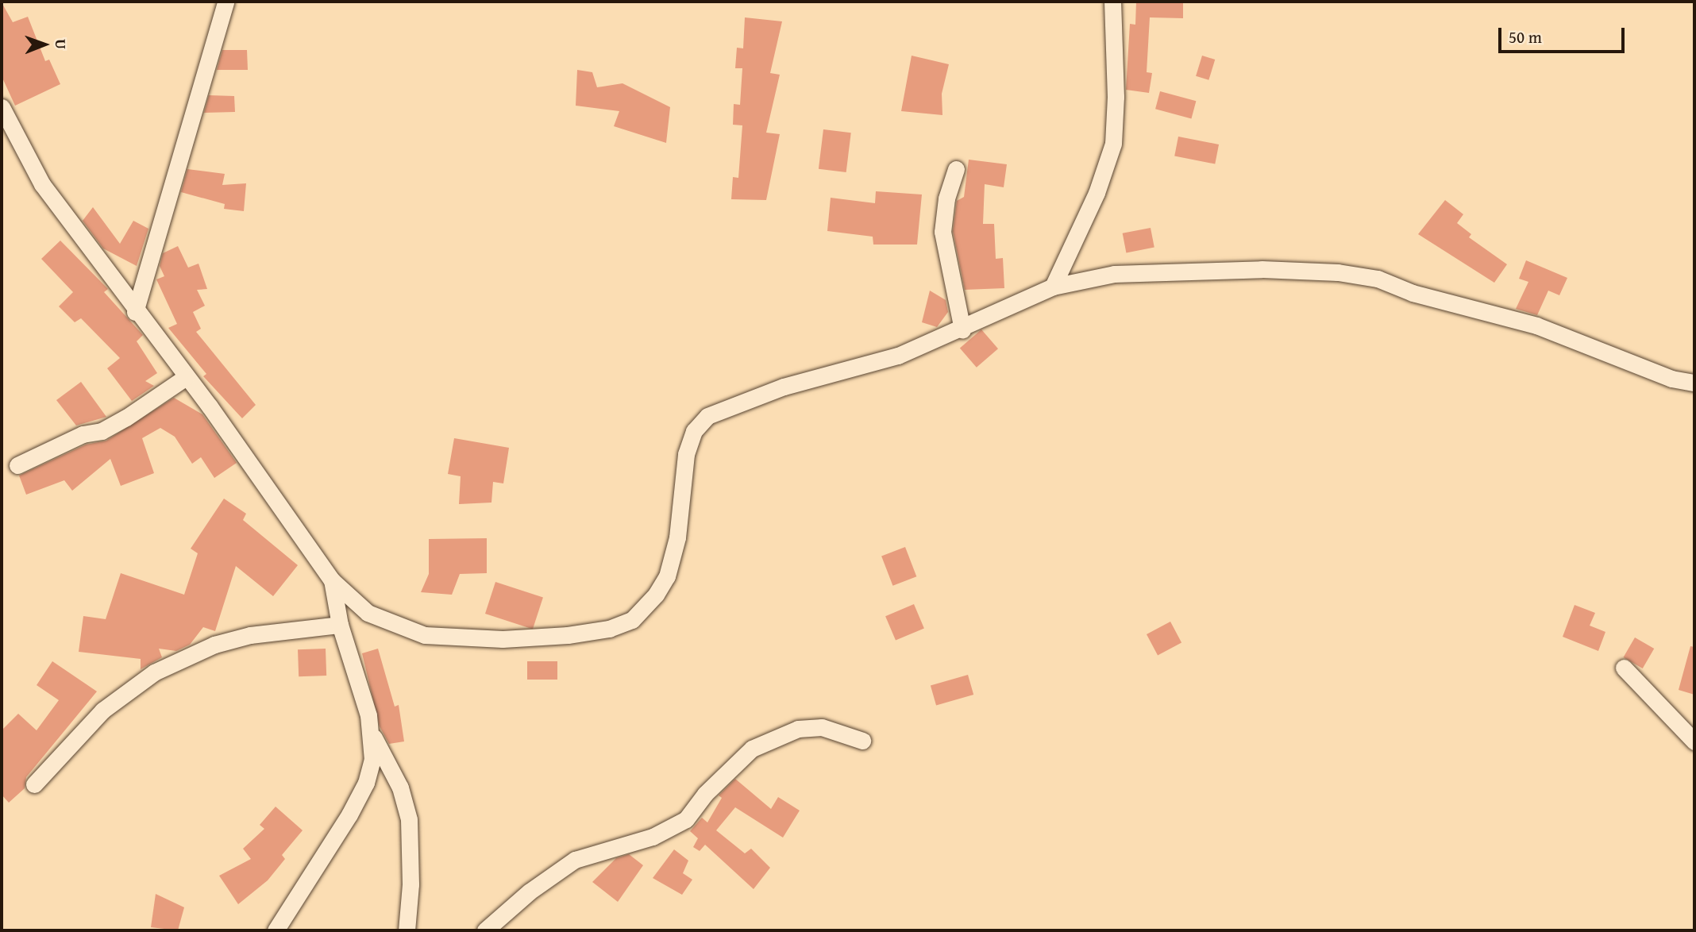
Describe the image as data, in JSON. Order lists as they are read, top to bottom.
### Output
{
  "scale_bar": "50 m",
  "north": "right"
}
